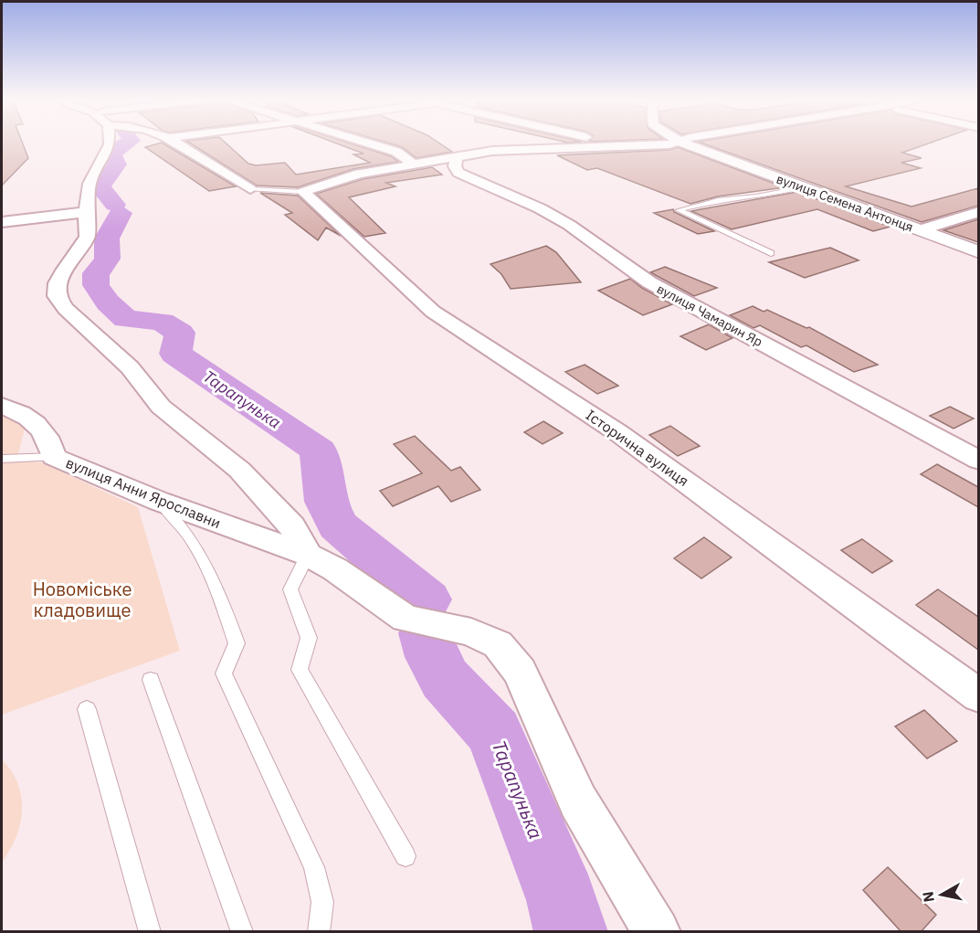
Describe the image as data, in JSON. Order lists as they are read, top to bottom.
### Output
{
  "streets": {
    "street": [
      "вулиця Семена Антонця",
      "вулиця Чамарин Яр",
      "Історична вулиця",
      "вулиця Анни Ярославни"
    ]
  },
  "water": ["Тарапунька"],
  "parks": ["Новоміське кладовище"],
  "north": "left"
}
